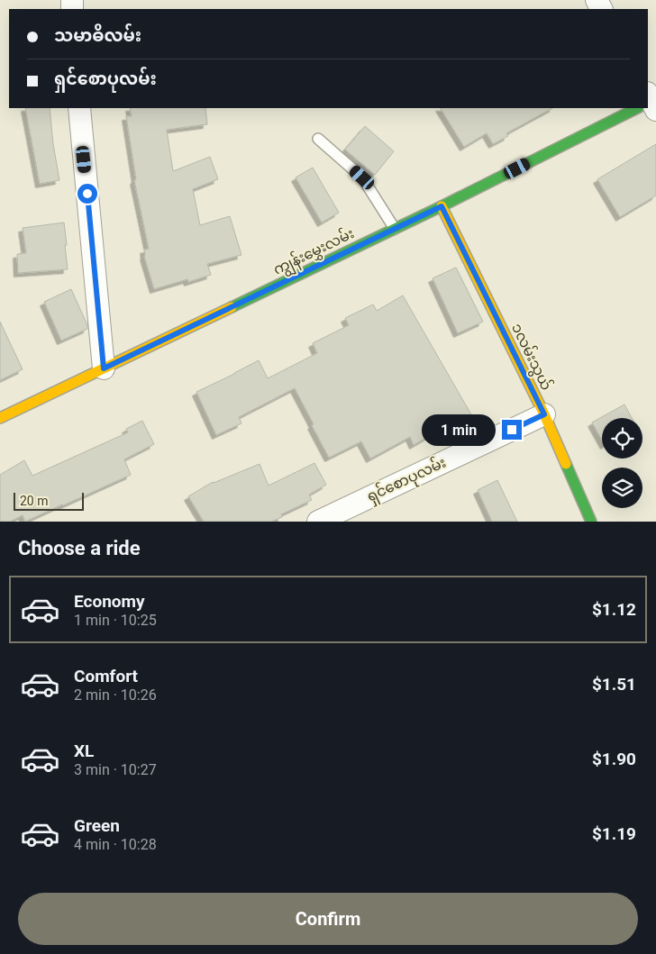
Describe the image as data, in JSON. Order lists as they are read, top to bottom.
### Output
{
  "streets": {
    "street": ["ကျွန်းမွှေးလမ်း", "၁လမ်းသွယ်", "ရှင်စောပုလမ်း"]
  },
  "crossings": [
    ["ကျွန်းမွှေးလမ်း", "၁လမ်းသွယ်"],
    ["၁လမ်းသွယ်", "ရှင်စောပုလမ်း"]
  ],
  "scale_bar": "20 m",
  "page": {
    "banner": ["သမာဓိလမ်း", "ရှင်စောပုလမ်း"],
    "bubble": "1 min",
    "scale": "20 m",
    "heading": "Choose a ride",
    "list": [
      {
        "name": "Economy",
        "note": "1 min · 10:25",
        "value": "$1.12"
      },
      {
        "name": "Comfort",
        "note": "2 min · 10:26",
        "value": "$1.51"
      },
      {
        "name": "XL",
        "note": "3 min · 10:27",
        "value": "$1.90"
      },
      {
        "name": "Green",
        "note": "4 min · 10:28",
        "value": "$1.19"
      }
    ],
    "buttons": "Confirm"
  }
}
